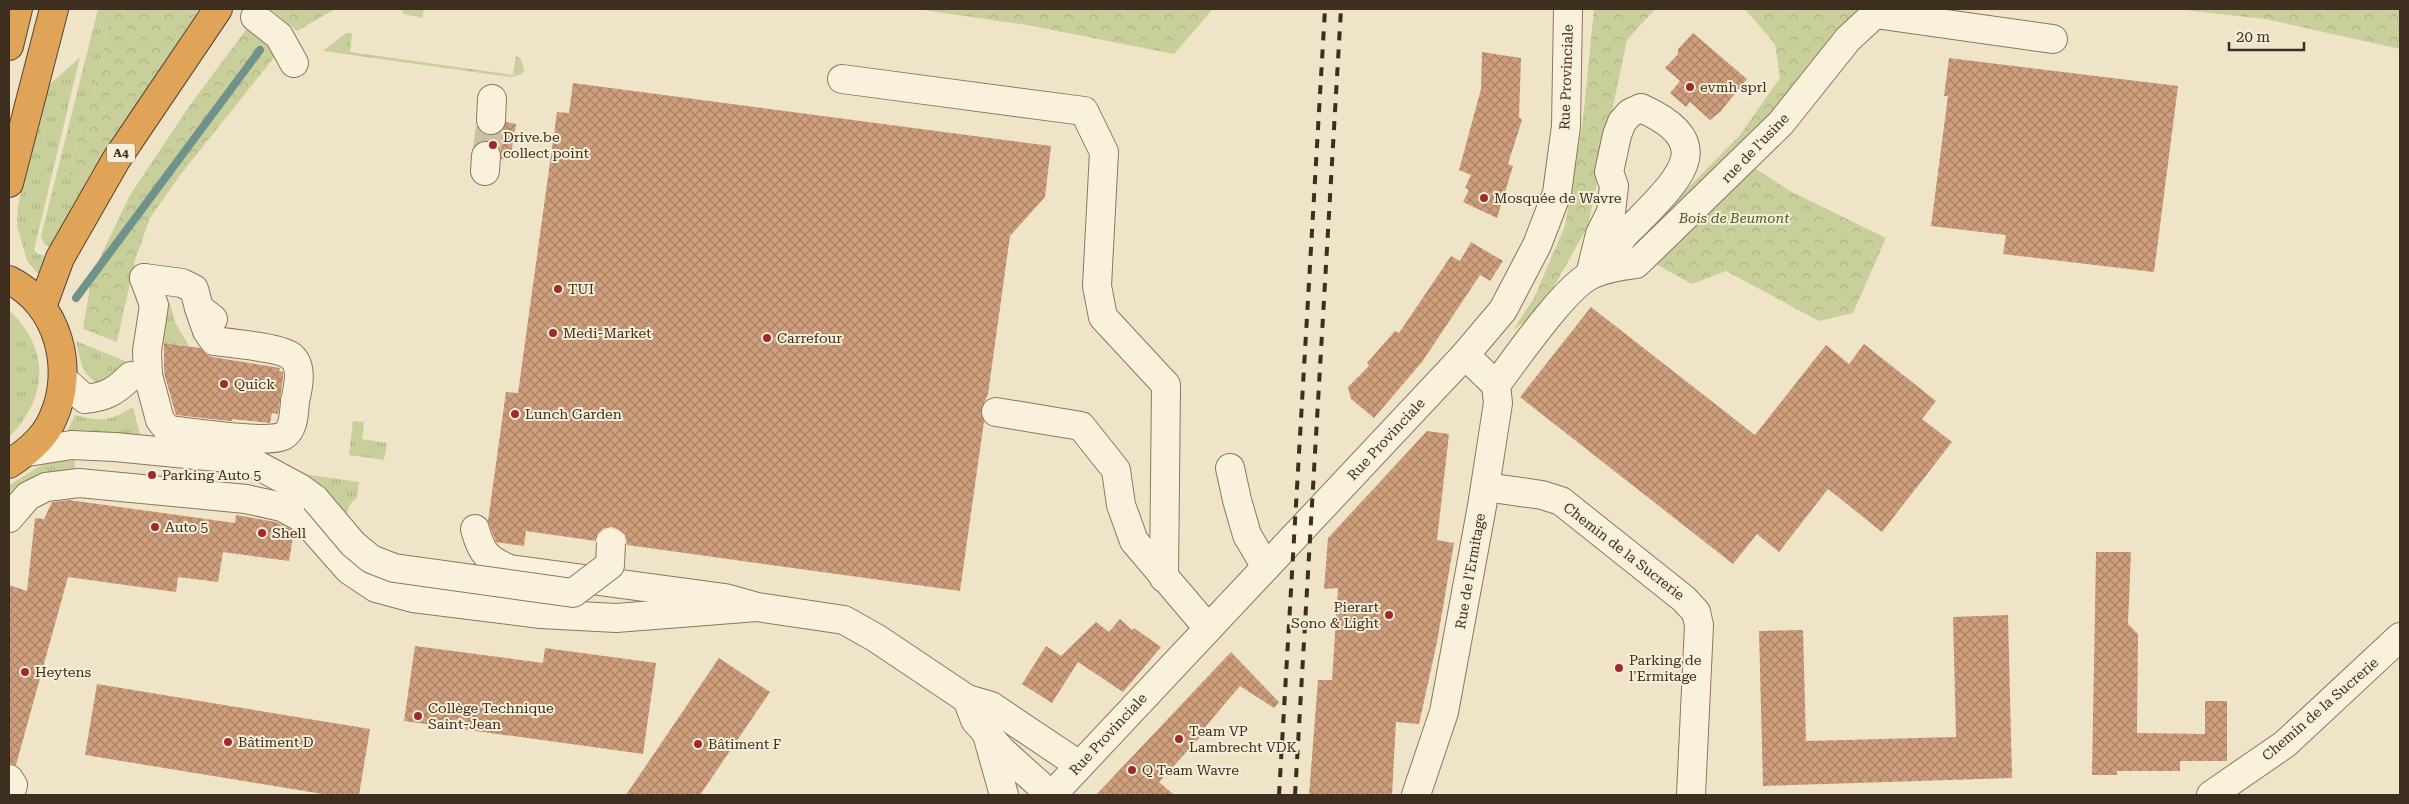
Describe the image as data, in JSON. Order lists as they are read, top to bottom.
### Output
{
  "streets": {
    "highway": ["A4"],
    "street": [
      "Rue Provinciale",
      "rue de l'usine",
      "Chemin de la Sucrerie",
      "Rue de l'Ermitage"
    ]
  },
  "crossings": [
    ["Chemin de la Sucrerie", "Rue de l'Ermitage"]
  ],
  "parks": ["Bois de Beumont"],
  "places": [
    "evmh sprl",
    "Drive.be collect point",
    "Mosquée de Wavre",
    "TUI",
    "Medi-Market",
    "Carrefour",
    "Quick",
    "Lunch Garden",
    "Parking Auto 5",
    "Auto 5",
    "Shell",
    "Pierart Sono & Light",
    "Parking de l'Ermitage",
    "Heytens",
    "Collège Technique Saint-Jean",
    "Team VP Lambrecht VDK",
    "Bâtiment D",
    "Bâtiment F",
    "Q Team Wavre"
  ],
  "scale_bar": "20 m"
}
